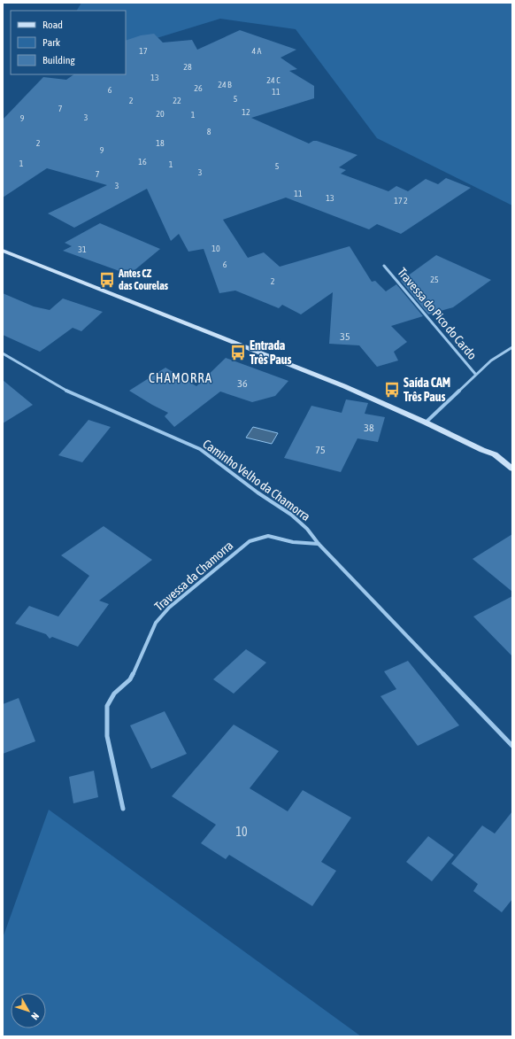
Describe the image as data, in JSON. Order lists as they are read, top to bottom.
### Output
{
  "streets": {
    "street": ["Travessa do Pico do Cardo", "Caminho Velho da Chamorra", "Travessa da Chamorra"]
  },
  "crossings": [
    ["Caminho Velho da Chamorra", "Travessa da Chamorra"]
  ],
  "districts": ["CHAMORRA"],
  "places": {
    "bus stop": ["Antes CZ das Courelas", "Entrada Três Paus", "Saída CAM Três Paus"]
  },
  "house_numbers": [
    "17",
    "4 A",
    "28",
    "13",
    "24 C",
    "24 B",
    "26",
    "6",
    "11",
    "5",
    "2",
    "22",
    "7",
    "12",
    "20",
    "1",
    "3",
    "9",
    "8",
    "2",
    "18",
    "9",
    "16",
    "1",
    "1",
    "5",
    "3",
    "7",
    "3",
    "11",
    "13",
    "17 2",
    "10",
    "31",
    "6",
    "25",
    "2",
    "35",
    "36",
    "38",
    "75",
    "10"
  ],
  "legend": ["Road", "Park", "Building"],
  "north": "bottom right"
}
